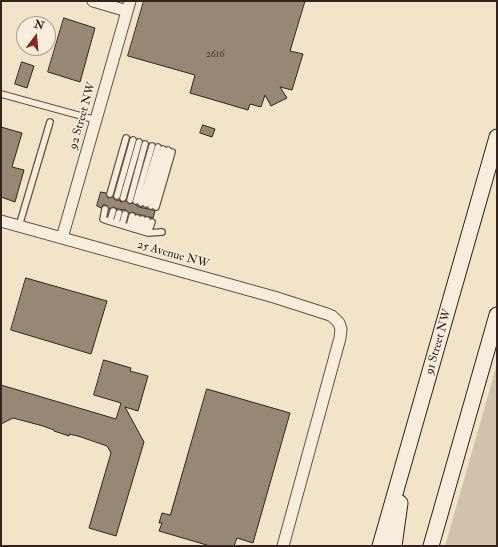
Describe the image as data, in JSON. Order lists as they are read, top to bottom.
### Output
{
  "streets": {
    "main road": ["91 Street NW"],
    "street": ["92 Street NW", "25 Avenue NW"]
  },
  "crossings": [
    ["92 Street NW", "25 Avenue NW"]
  ],
  "house_numbers": ["2616"],
  "north": "top"
}
